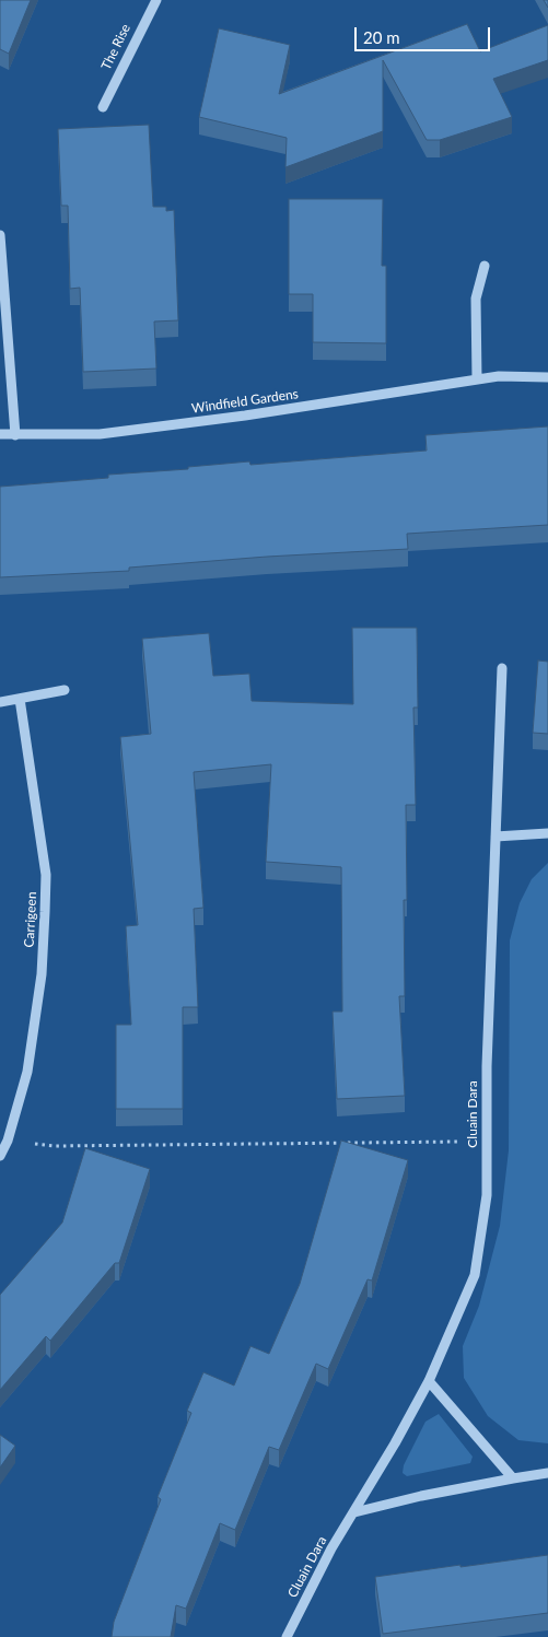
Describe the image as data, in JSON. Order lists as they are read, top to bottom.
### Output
{
  "streets": {
    "street": [
      "The Rise",
      "Windfield Gardens",
      "Carrigeen",
      "Cluain Dara"
    ]
  },
  "scale_bar": "20 m"
}
